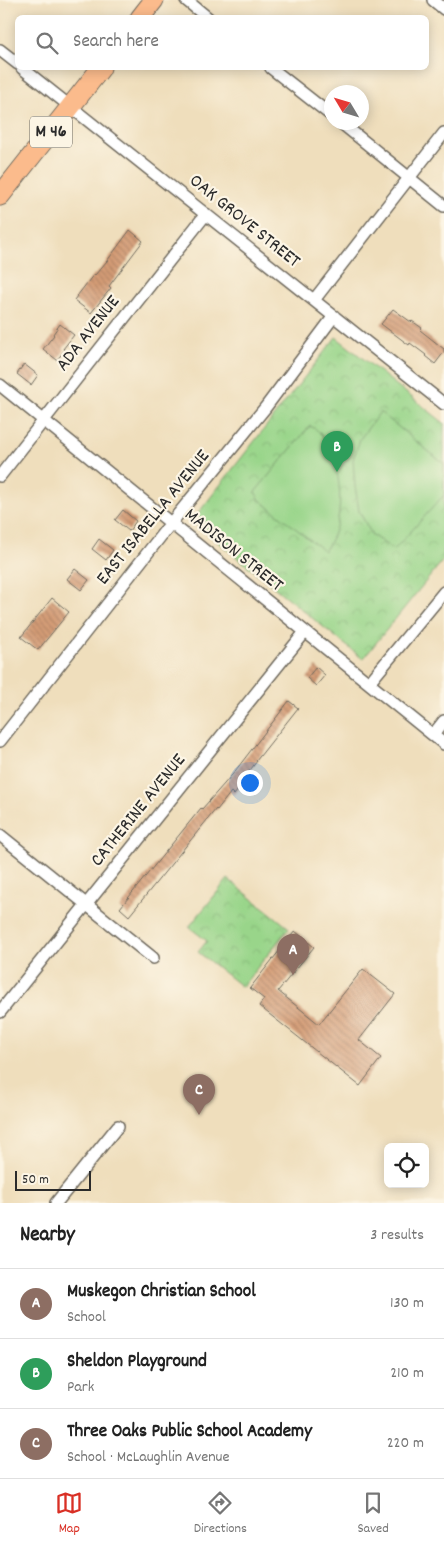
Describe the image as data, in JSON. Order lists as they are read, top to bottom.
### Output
{
  "streets": {
    "main road": ["M 46"],
    "street": [
      "OAK GROVE STREET",
      "ADA AVENUE",
      "EAST ISABELLA AVENUE",
      "MADISON STREET",
      "CATHERINE AVENUE"
    ]
  },
  "crossings": [
    ["M 46", "OAK GROVE STREET"],
    ["OAK GROVE STREET", "ADA AVENUE"],
    ["OAK GROVE STREET", "EAST ISABELLA AVENUE"],
    ["ADA AVENUE", "MADISON STREET"],
    ["EAST ISABELLA AVENUE", "MADISON STREET"],
    ["MADISON STREET", "CATHERINE AVENUE"]
  ],
  "scale_bar": "50 m",
  "north": "top left",
  "page": {
    "search": "Search here",
    "pins": ["B", "A", "C"],
    "scale": "50 m",
    "heading": ["Nearby", "3 results"],
    "list": [
      {
        "mark": "A",
        "name": "Muskegon Christian School",
        "note": "School",
        "value": "130 m"
      },
      {
        "mark": "B",
        "name": "Sheldon Playground",
        "note": "Park",
        "value": "210 m"
      },
      {
        "mark": "C",
        "name": "Three Oaks Public School Academy",
        "note": "School · McLaughlin Avenue",
        "value": "220 m"
      }
    ],
    "nav": ["Map", "Directions", "Saved"]
  }
}
